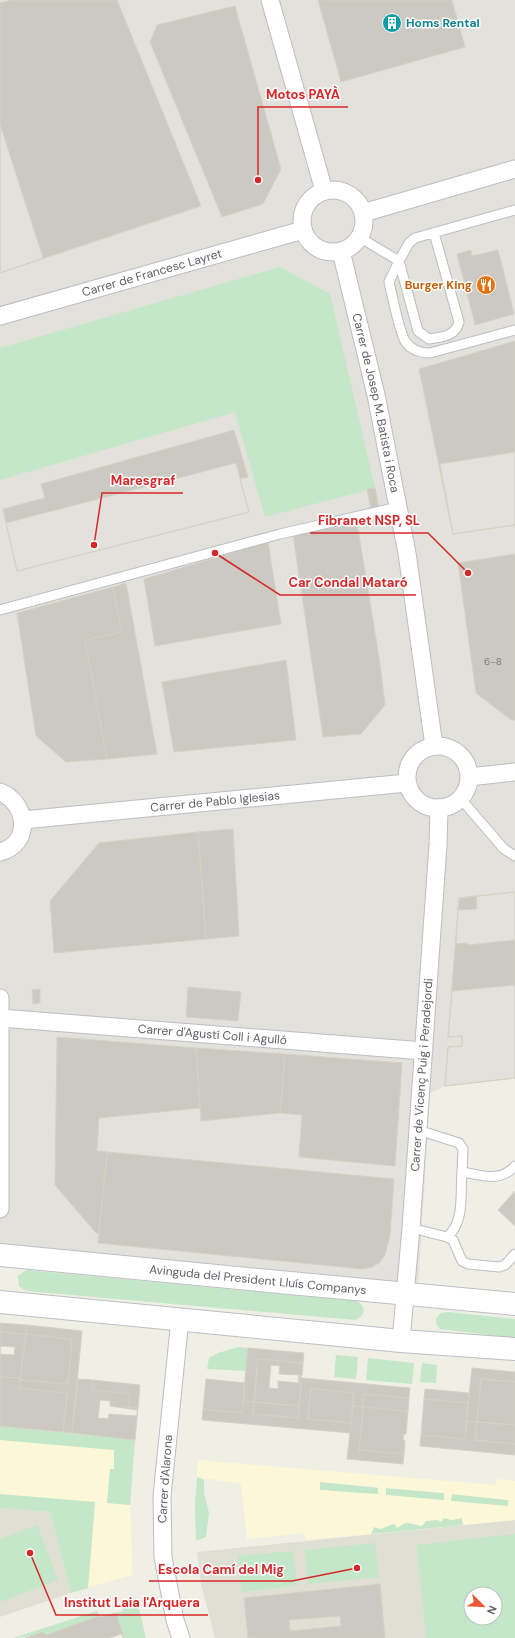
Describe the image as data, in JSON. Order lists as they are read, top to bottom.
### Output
{
  "streets": {
    "street": [
      "Carrer de Francesc Layret",
      "Carrer de Josep M. Batista i Roca",
      "Carrer de Pablo Iglesias",
      "Carrer d'Agustí Coll i Agulló",
      "Carrer de Vicenç Puig i Peradejordi",
      "Avinguda del President Lluís Companys",
      "Carrer d'Alarona"
    ]
  },
  "crossings": [
    ["Carrer de Francesc Layret", "Carrer de Josep M. Batista i Roca"],
    ["Carrer de Josep M. Batista i Roca", "Carrer de Pablo Iglesias"],
    ["Carrer de Josep M. Batista i Roca", "Carrer de Vicenç Puig i Peradejordi"],
    ["Carrer de Pablo Iglesias", "Carrer de Vicenç Puig i Peradejordi"],
    ["Carrer d'Agustí Coll i Agulló", "Carrer de Vicenç Puig i Peradejordi"],
    ["Carrer de Vicenç Puig i Peradejordi", "Avinguda del President Lluís Companys"]
  ],
  "places": {
    "building": ["Homs Rental"],
    "other": [
      "Motos PAYÀ",
      "Maresgraf",
      "Car Condal Mataró",
      "Fibranet NSP, SL",
      "Institut Laia l'Arquera",
      "Escola Camí del Mig"
    ],
    "restaurant": ["Burger King"]
  },
  "house_numbers": ["6-8"],
  "north": "bottom right"
}
